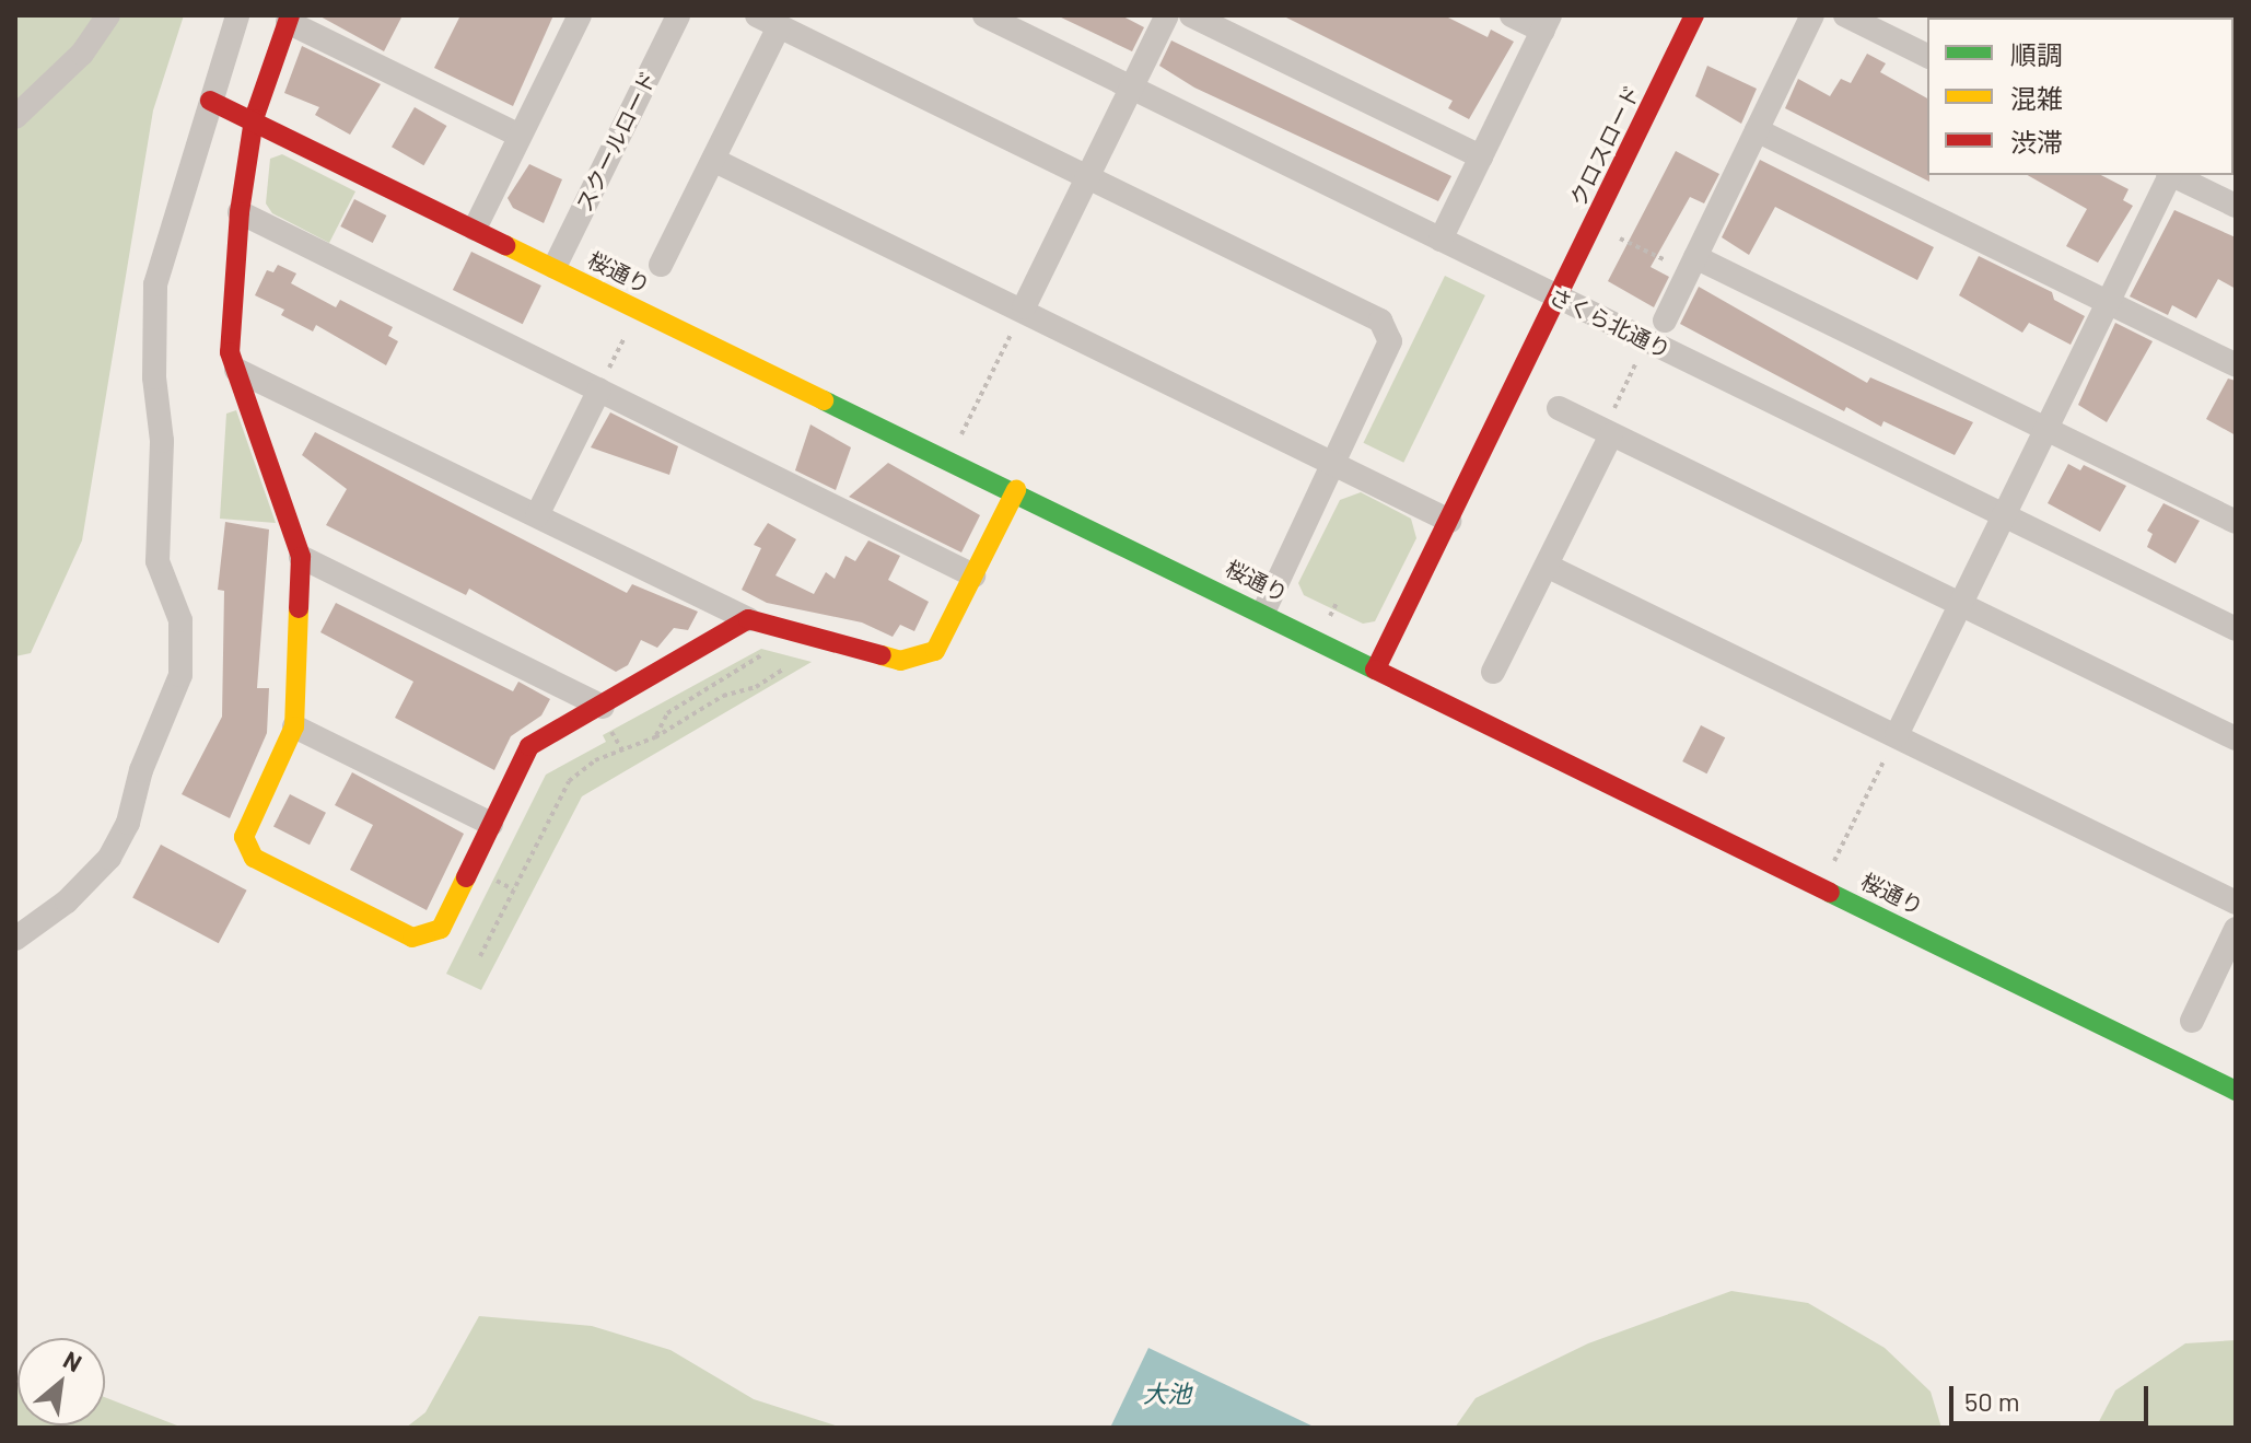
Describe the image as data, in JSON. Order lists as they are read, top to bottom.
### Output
{
  "streets": {
    "street": [
      "スクールロード",
      "クロスロード",
      "桜通り",
      "さくら北通り"
    ]
  },
  "crossings": [
    ["スクールロード", "桜通り"],
    ["クロスロード", "桜通り"],
    ["クロスロード", "さくら北通り"]
  ],
  "water": ["大池"],
  "legend": ["順調", "混雑", "渋滞"],
  "scale_bar": "50 m",
  "north": "top right"
}
